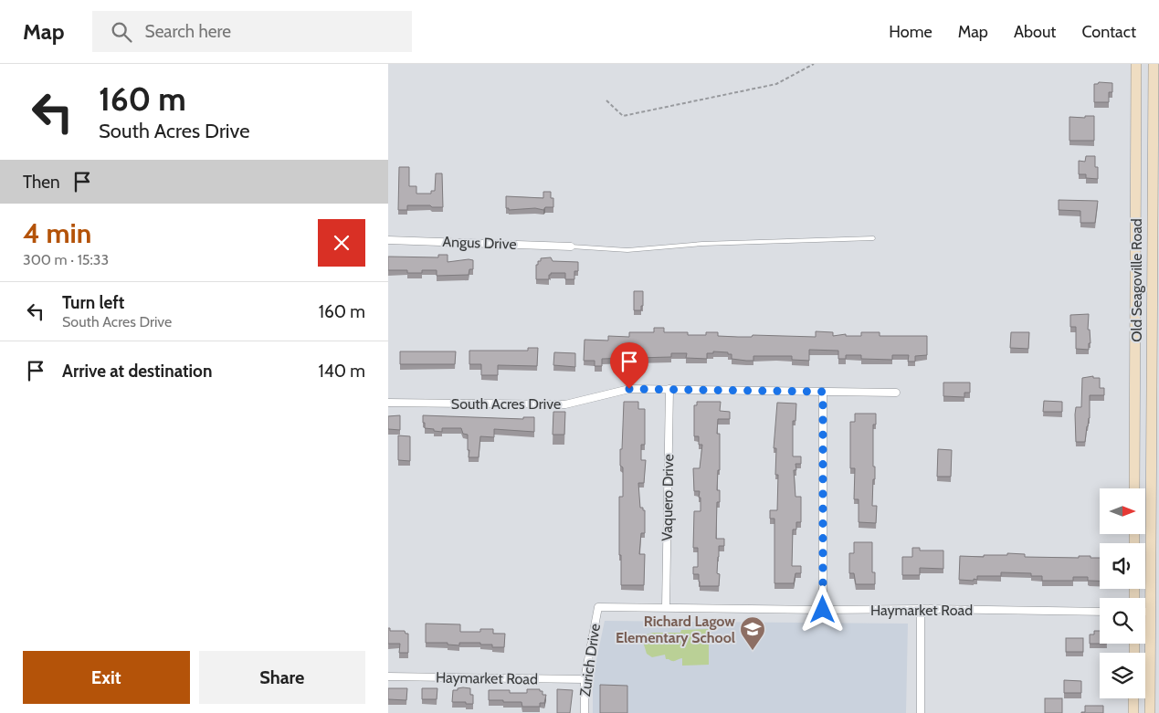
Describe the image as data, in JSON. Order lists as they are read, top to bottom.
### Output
{
  "streets": {
    "main road": ["Old Seagoville Road"],
    "street": [
      "Angus Drive",
      "South Acres Drive",
      "Vaquero Drive",
      "Haymarket Road",
      "Zurich Drive"
    ]
  },
  "crossings": [
    ["South Acres Drive", "Vaquero Drive"],
    ["Vaquero Drive", "Haymarket Road"],
    ["Haymarket Road", "Zurich Drive"]
  ],
  "places": {
    "school or university": ["Richard Lagow Elementary School"]
  },
  "north": "right",
  "page": {
    "header": "Map",
    "search": "Search here",
    "nav": [
      "Home",
      "Map",
      "About",
      "Contact"
    ],
    "turn": ["160 m", "South Acres Drive"],
    "then": "Then",
    "heading": ["4 min", "300 m · 15:33"],
    "list": [
      {
        "name": "Turn left",
        "note": "South Acres Drive",
        "value": "160 m"
      },
      {
        "name": "Arrive at destination",
        "value": "140 m"
      }
    ],
    "buttons": ["Exit", "Share"]
  }
}
